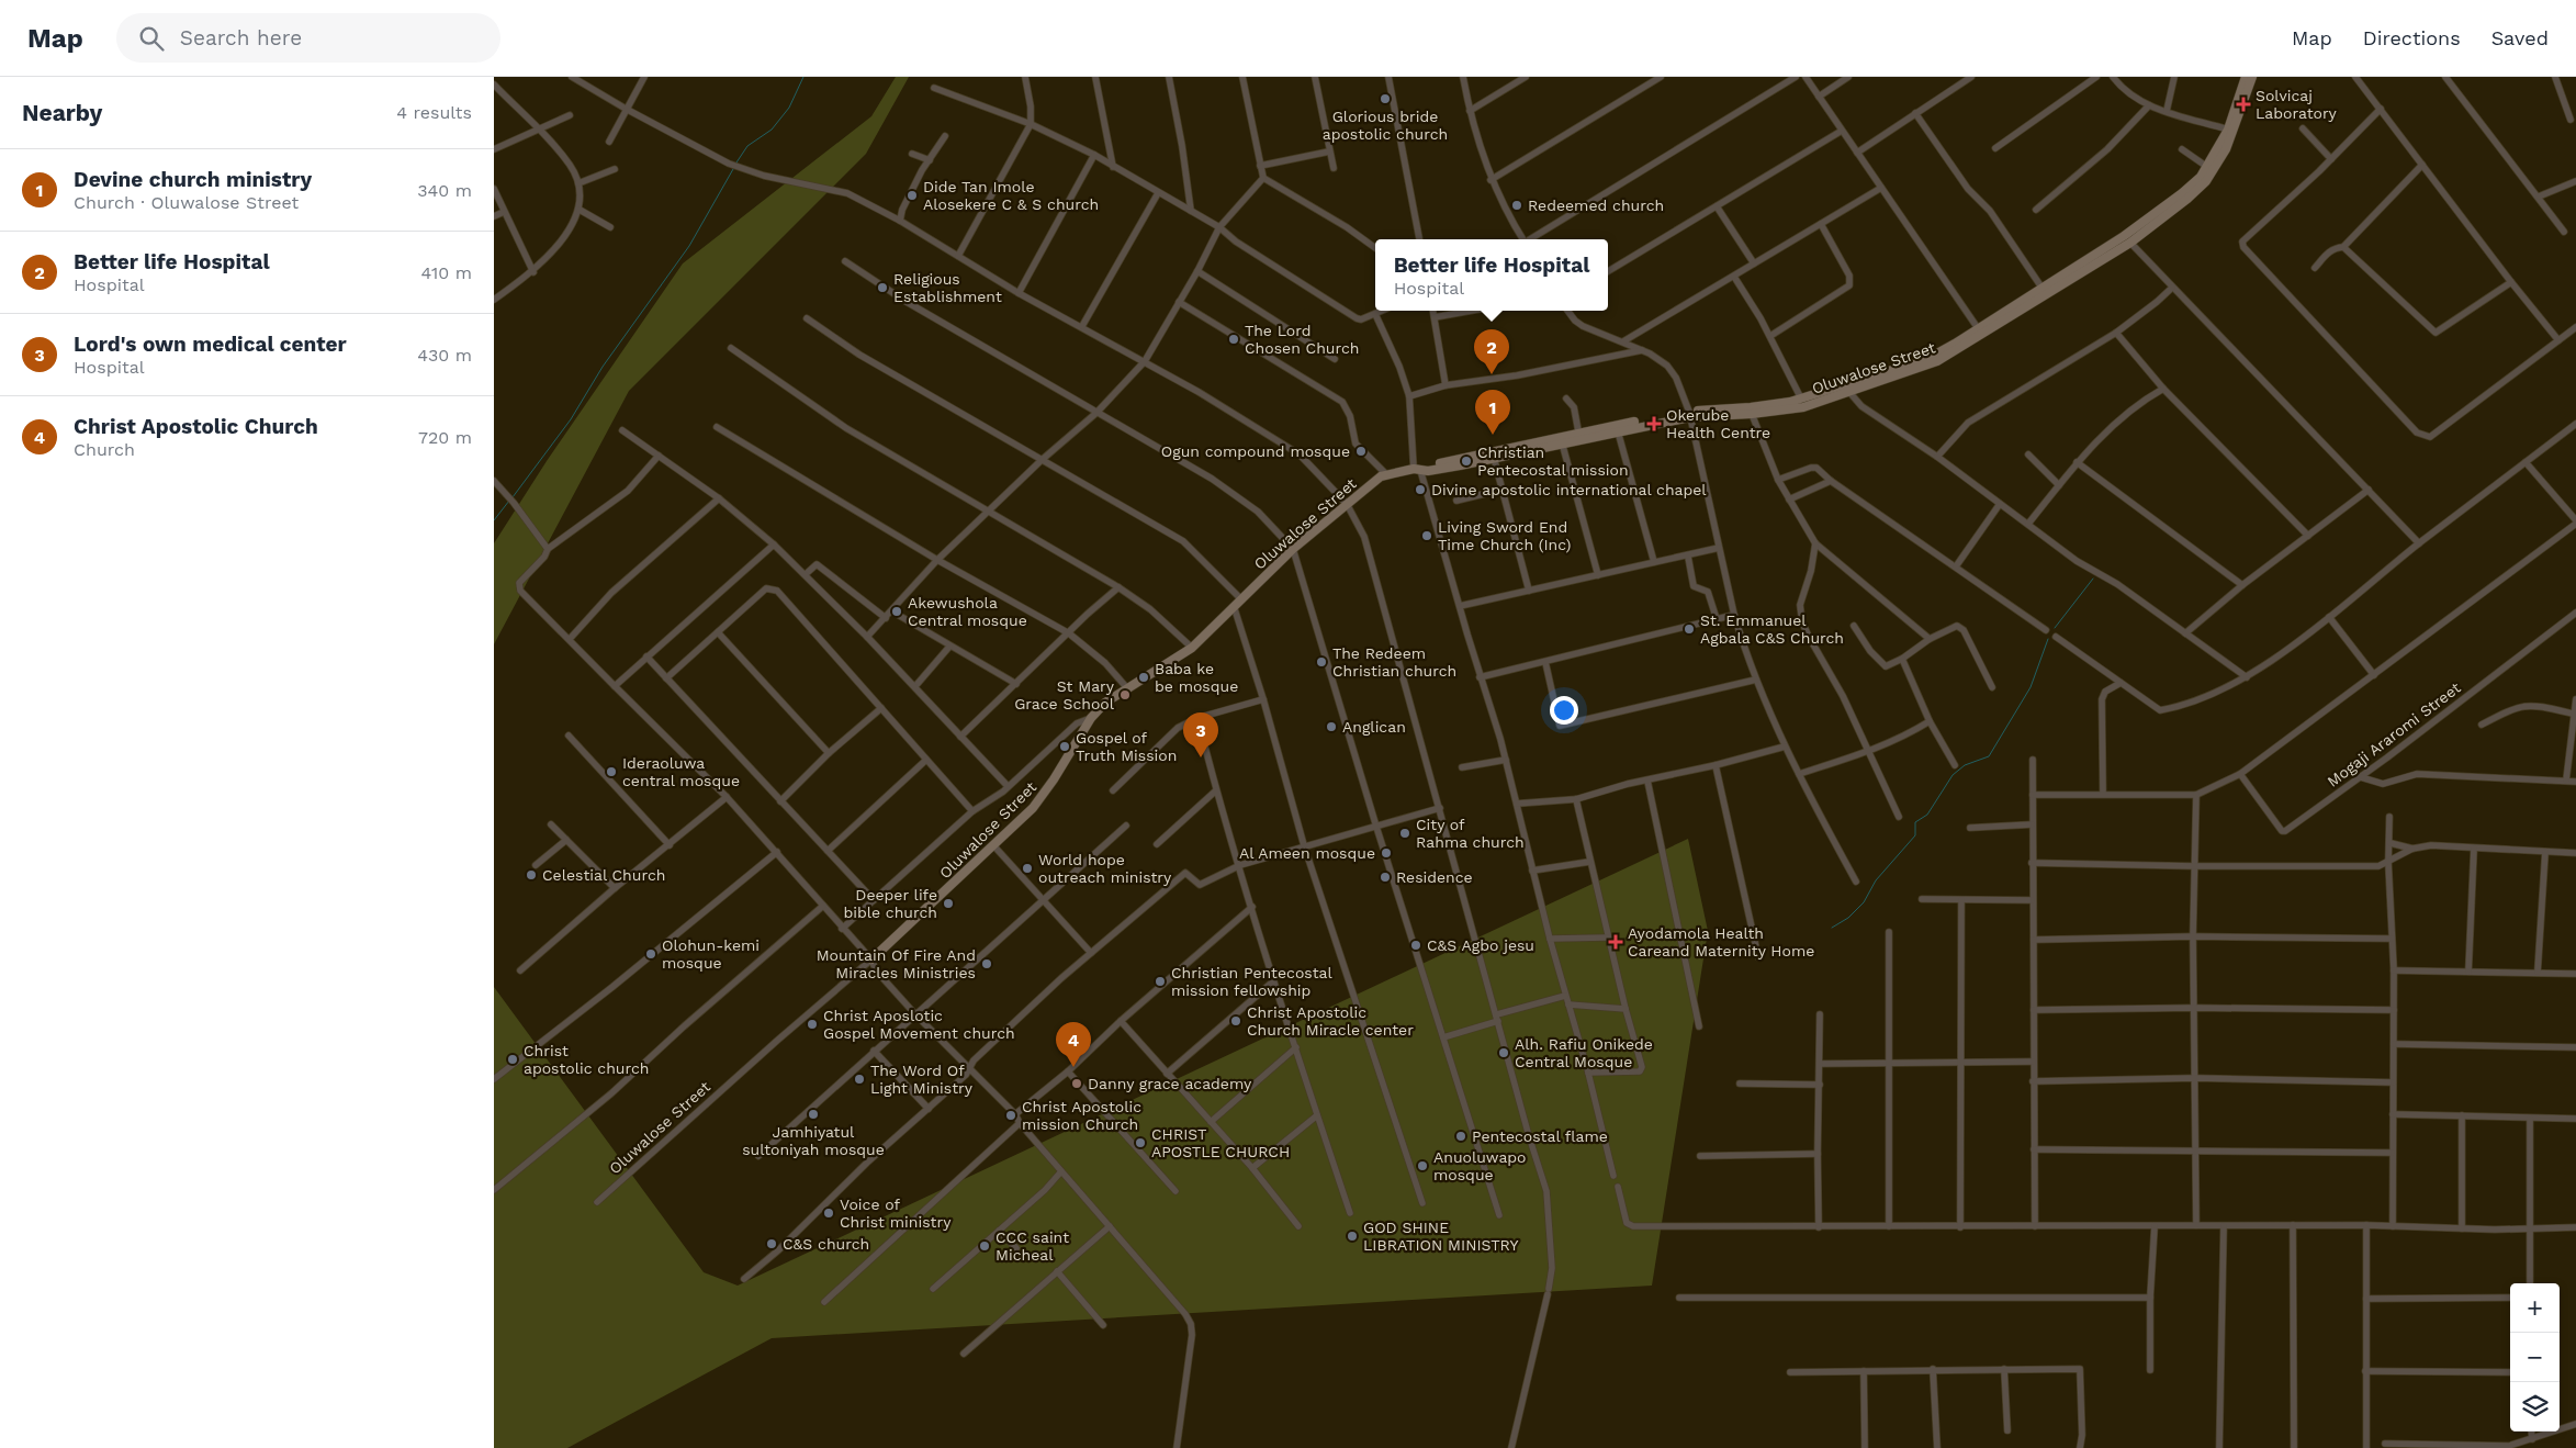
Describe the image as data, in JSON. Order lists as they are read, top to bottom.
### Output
{
  "streets": {
    "street": ["Oluwalose Street", "Mogaji Araromi Street"]
  },
  "places": {
    "other": [
      "Glorious bride apostolic church",
      "Dide Tan Imole Alosekere C & S church",
      "Redeemed church",
      "Religious Establishment",
      "The Lord Chosen Church",
      "Ogun compound mosque",
      "Christian Pentecostal mission",
      "Divine apostolic international chapel",
      "Living Sword End Time Church (Inc)",
      "Akewushola Central mosque",
      "St. Emmanuel Agbala C&S Church",
      "The Redeem Christian church",
      "Baba ke be mosque",
      "St Mary Grace School",
      "Anglican",
      "Gospel of Truth Mission",
      "Ideraoluwa central mosque",
      "City of Rahma church",
      "Al Ameen mosque",
      "World hope outreach ministry",
      "Celestial Church",
      "Residence",
      "Deeper life bible church",
      "C&S Agbo jesu",
      "Olohun-kemi mosque",
      "Mountain Of Fire And Miracles Ministries",
      "Christian Pentecostal mission fellowship",
      "Christ Apostolic Church Miracle center",
      "Christ Aposlotic Gospel Movement church",
      "Alh. Rafiu Onikede Central Mosque",
      "Christ apostolic church",
      "The Word Of Light Ministry",
      "Danny grace academy",
      "Jamhiyatul sultoniyah mosque",
      "Christ Apostolic mission Church",
      "Pentecostal flame",
      "CHRIST APOSTLE CHURCH",
      "Anuoluwapo mosque",
      "Voice of Christ ministry",
      "GOD SHINE LIBRATION MINISTRY",
      "C&S church",
      "CCC saint Micheal"
    ],
    "health": ["Solvicaj Laboratory", "Okerube Health Centre", "Ayodamola Health Careand Maternity Home"]
  },
  "page": {
    "header": "Map",
    "search": "Search here",
    "nav": ["Map", "Directions", "Saved"],
    "heading": ["Nearby", "4 results"],
    "list": [
      {
        "mark": "1",
        "name": "Devine church ministry",
        "note": "Church · Oluwalose Street",
        "value": "340 m"
      },
      {
        "mark": "2",
        "name": "Better life Hospital",
        "note": "Hospital",
        "value": "410 m"
      },
      {
        "mark": "3",
        "name": "Lord's own medical center",
        "note": "Hospital",
        "value": "430 m"
      },
      {
        "mark": "4",
        "name": "Christ Apostolic Church",
        "note": "Church",
        "value": "720 m"
      }
    ],
    "popup": ["Better life Hospital", "Hospital"],
    "pins": [
      "2",
      "1",
      "3",
      "4"
    ],
    "map_buttons": ["+", "−"]
  }
}
